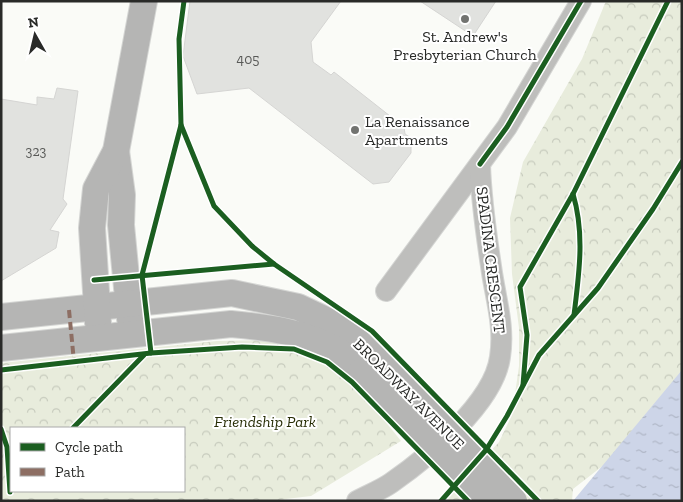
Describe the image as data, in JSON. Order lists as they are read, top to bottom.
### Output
{
  "streets": {
    "main road": ["BROADWAY AVENUE"],
    "street": ["SPADINA CRESCENT"]
  },
  "parks": ["Friendship Park"],
  "places": ["St. Andrew's Presbyterian Church", "La Renaissance Apartments"],
  "house_numbers": ["405", "323"],
  "legend": ["Cycle path", "Path"],
  "north": "top"
}
